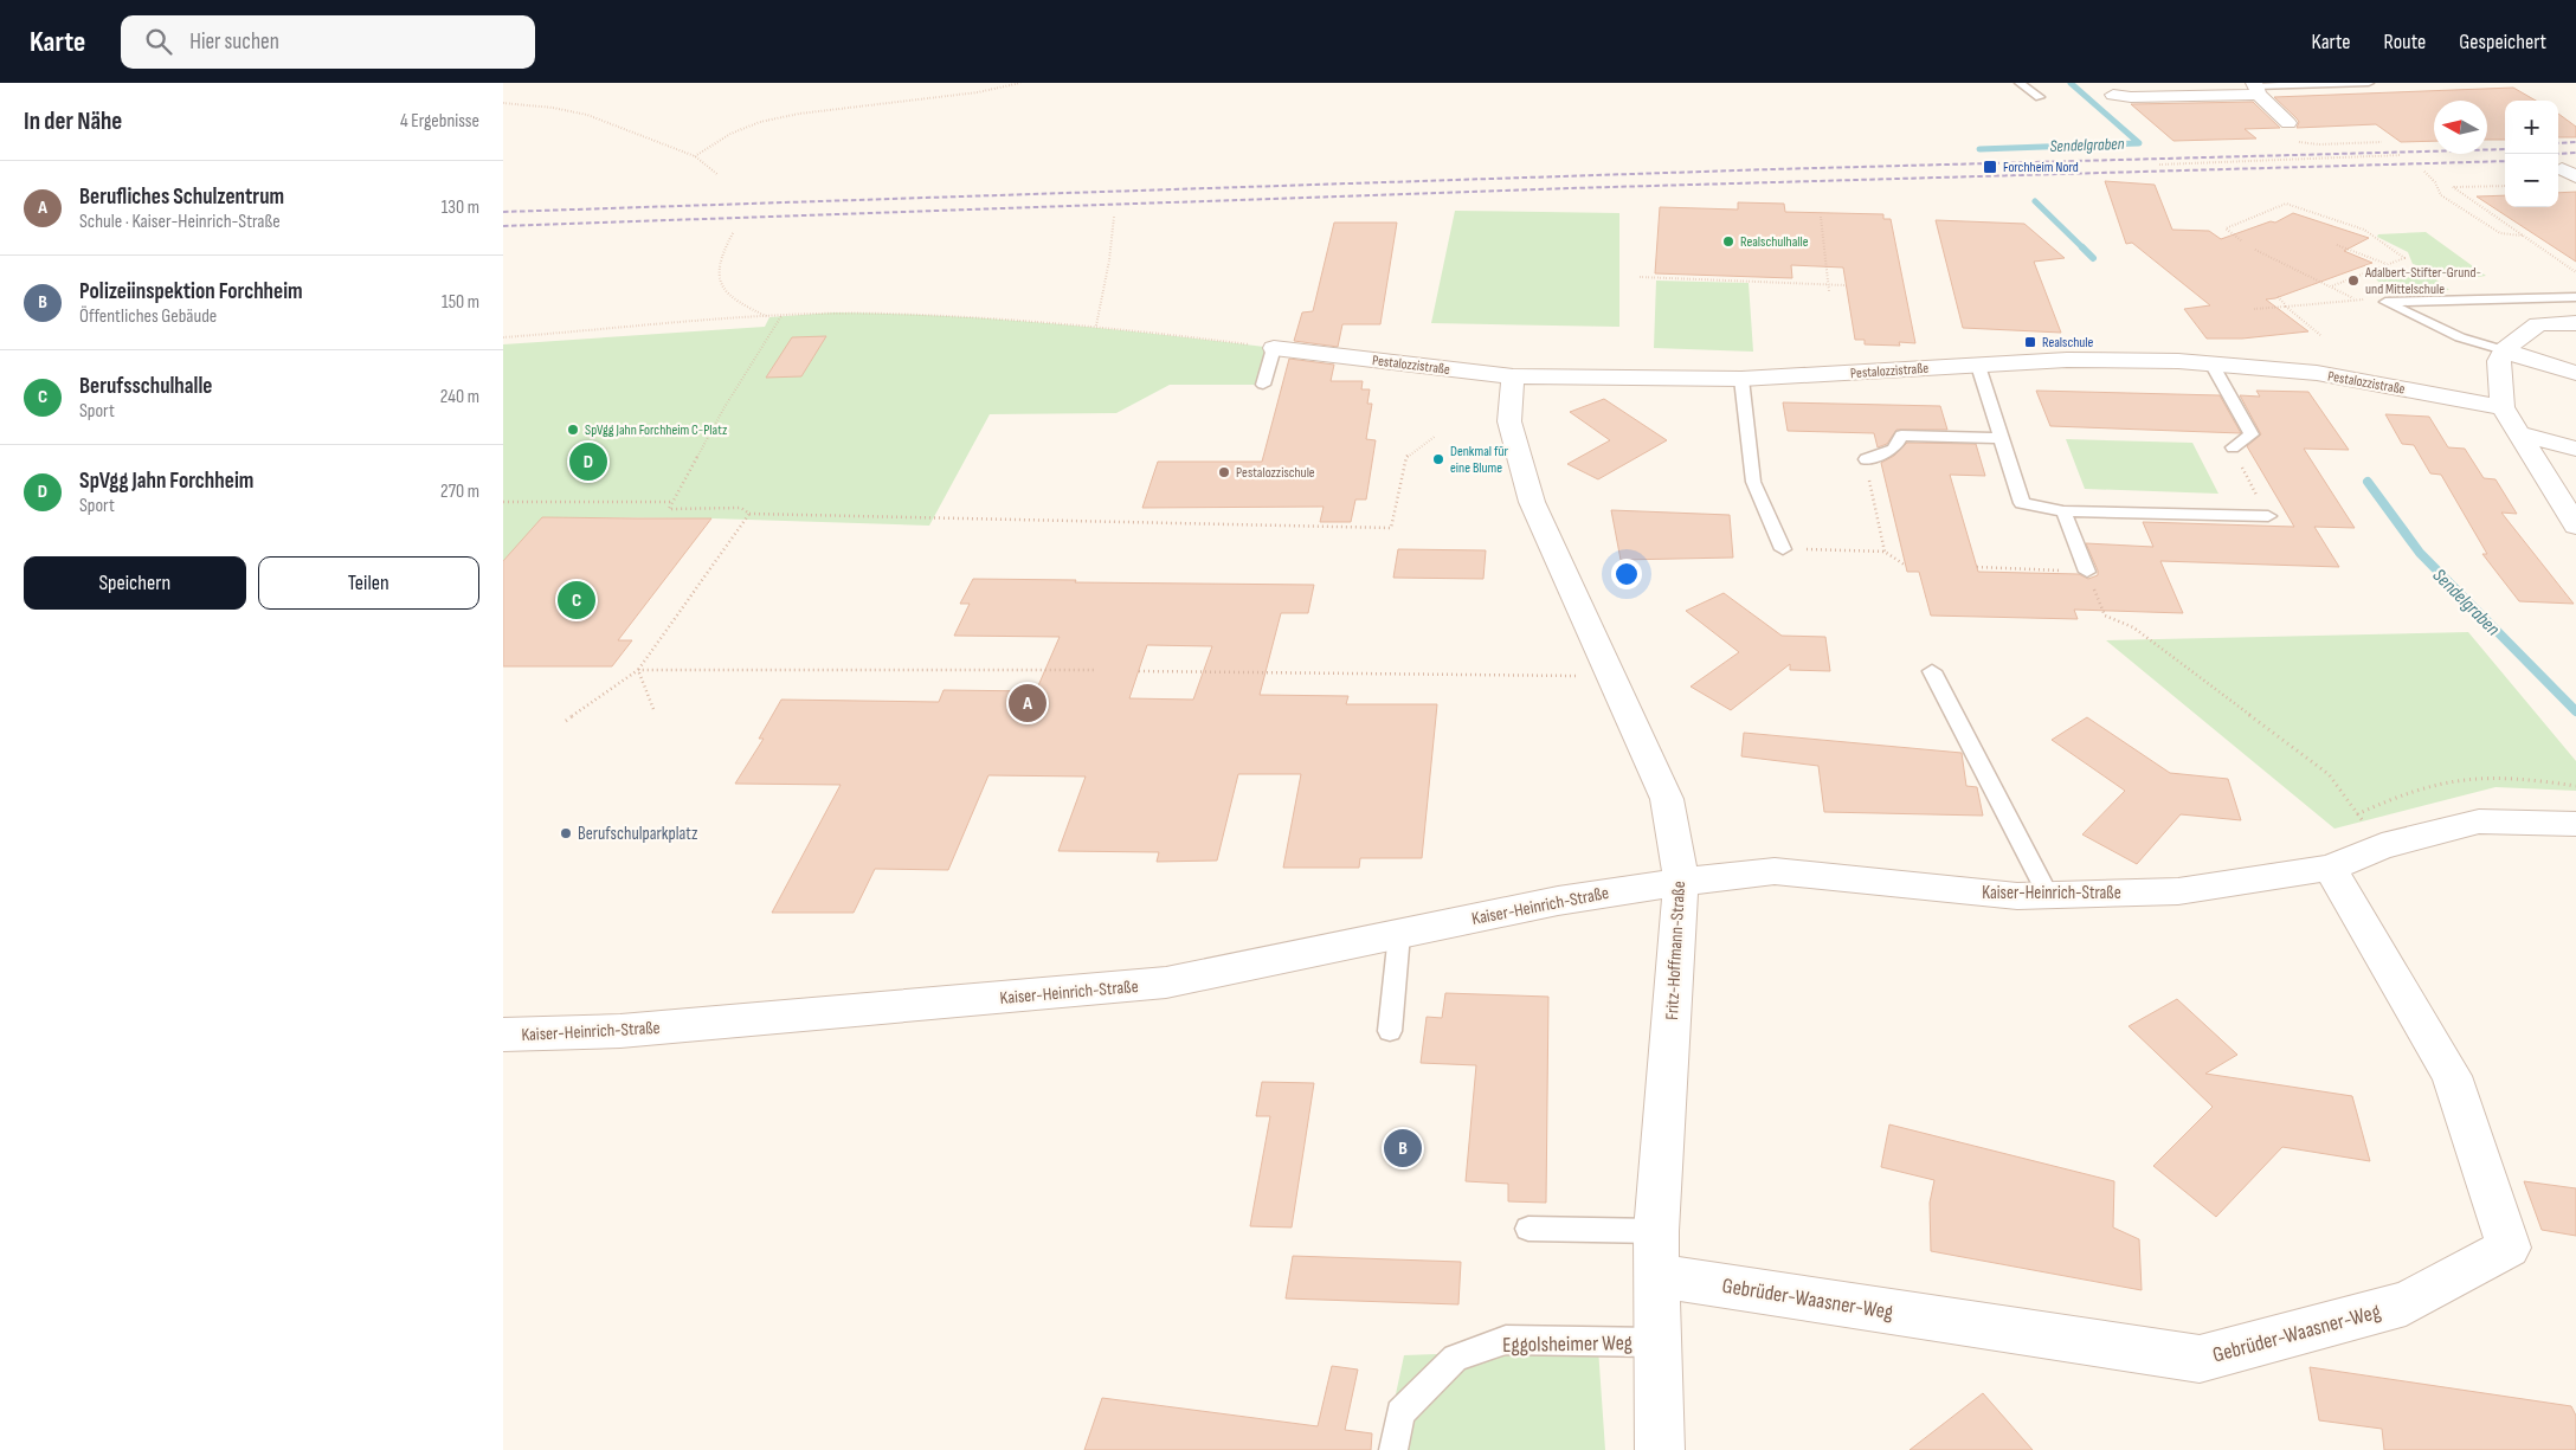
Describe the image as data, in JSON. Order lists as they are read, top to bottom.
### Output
{
  "streets": {
    "street": [
      "Pestalozzistraße",
      "Kaiser-Heinrich-Straße",
      "Fritz-Hoffmann-Straße",
      "Gebrüder-Waasner-Weg"
    ],
    "lane": ["Eggolsheimer Weg"]
  },
  "crossings": [
    ["Pestalozzistraße", "Fritz-Hoffmann-Straße"],
    ["Kaiser-Heinrich-Straße", "Fritz-Hoffmann-Straße"],
    ["Kaiser-Heinrich-Straße", "Gebrüder-Waasner-Weg"],
    ["Fritz-Hoffmann-Straße", "Gebrüder-Waasner-Weg"],
    ["Fritz-Hoffmann-Straße", "Eggolsheimer Weg"]
  ],
  "water": ["Sendelgraben"],
  "places": {
    "transit": ["Forchheim Nord", "Realschule"],
    "other": [
      "Realschulhalle",
      "Adalbert-Stifter-Grund- und Mittelschule",
      "SpVgg Jahn Forchheim C-Platz",
      "Denkmal für eine Blume",
      "Pestalozzischule",
      "Berufschulparkplatz"
    ]
  },
  "north": "left",
  "page": {
    "header": "Karte",
    "search": "Hier suchen",
    "nav": ["Karte", "Route", "Gespeichert"],
    "heading": ["In der Nähe", "4 Ergebnisse"],
    "map_buttons": ["+", "−"],
    "list": [
      {
        "mark": "A",
        "name": "Berufliches Schulzentrum",
        "note": "Schule · Kaiser-Heinrich-Straße",
        "value": "130 m"
      },
      {
        "mark": "B",
        "name": "Polizeiinspektion Forchheim",
        "note": "Öffentliches Gebäude",
        "value": "150 m"
      },
      {
        "mark": "C",
        "name": "Berufsschulhalle",
        "note": "Sport",
        "value": "240 m"
      },
      {
        "mark": "D",
        "name": "SpVgg Jahn Forchheim",
        "note": "Sport",
        "value": "270 m"
      }
    ],
    "pins": [
      "D",
      "C",
      "A",
      "B"
    ],
    "buttons": ["Speichern", "Teilen"]
  }
}
